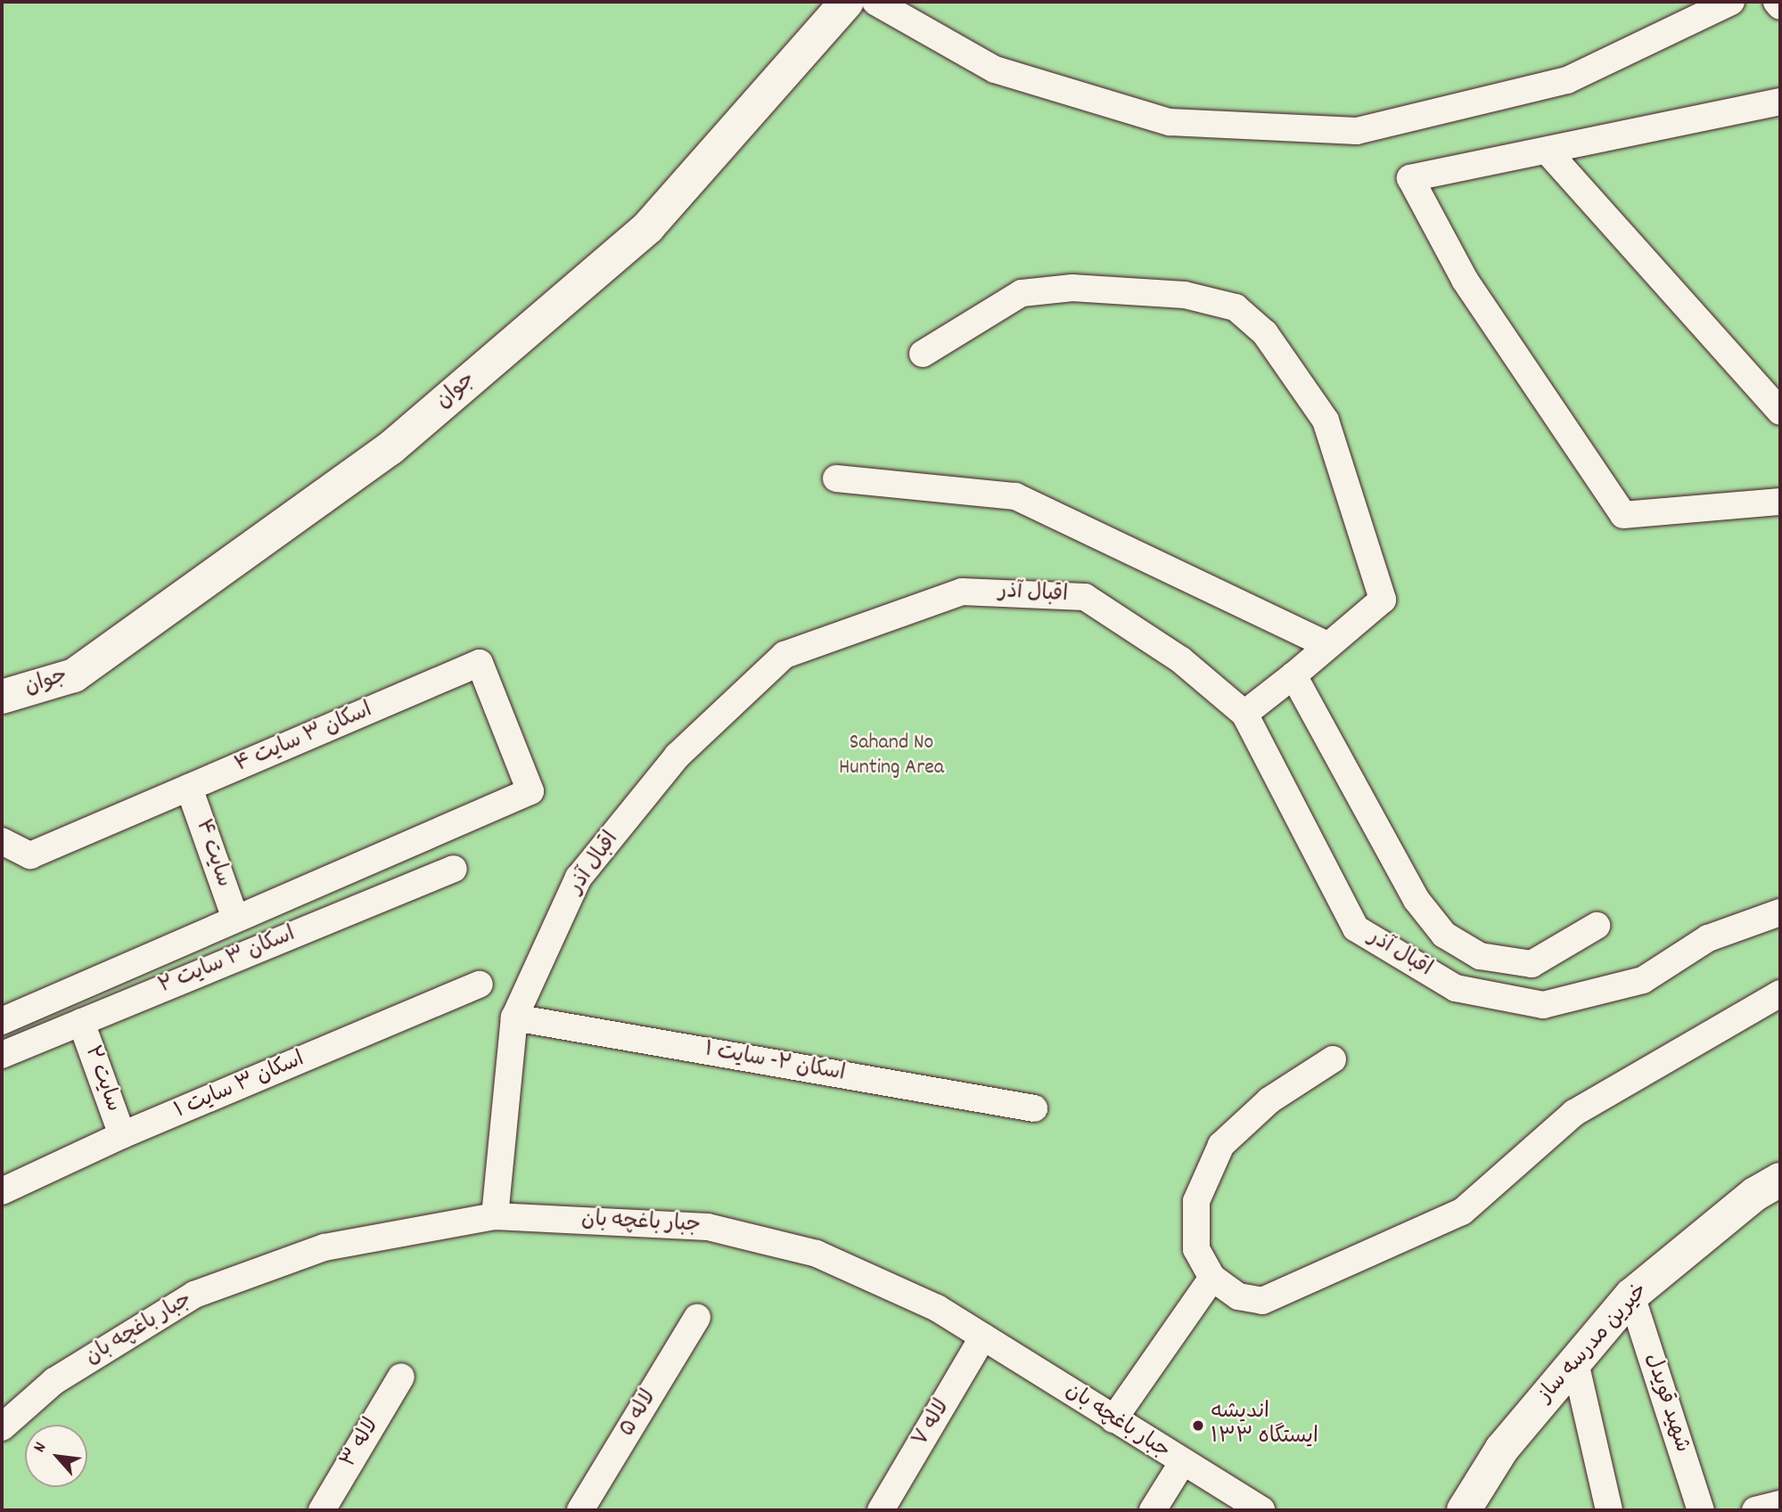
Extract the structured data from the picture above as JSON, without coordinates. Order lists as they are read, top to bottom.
{
  "streets": {
    "street": [
      "جوان",
      "اقبال آذر",
      "اسکان ۳ سایت ۴",
      "سایت ۴",
      "اسکان ۳ سایت ۲",
      "اسکان ۲- سایت ۱",
      "سایت ۲",
      "اسکان ۳ سایت ۱",
      "جبار باغچه بان",
      "خیرین مدرسه ساز",
      "شهید قویدل",
      "لاله ۵",
      "لاله ۷",
      "لاله ۳"
    ]
  },
  "crossings": [
    ["اقبال آذر", "اسکان ۲- سایت ۱"],
    ["اقبال آذر", "جبار باغچه بان"],
    ["اسکان ۳ سایت ۴", "سایت ۴"],
    ["اسکان ۳ سایت ۲", "سایت ۲"],
    ["سایت ۲", "اسکان ۳ سایت ۱"],
    ["جبار باغچه بان", "لاله ۷"],
    ["خیرین مدرسه ساز", "شهید قویدل"]
  ],
  "parks": ["Sahand No Hunting Area"],
  "places": ["اندیشه ایستگاه ۱۳۳"],
  "north": "top left"
}
